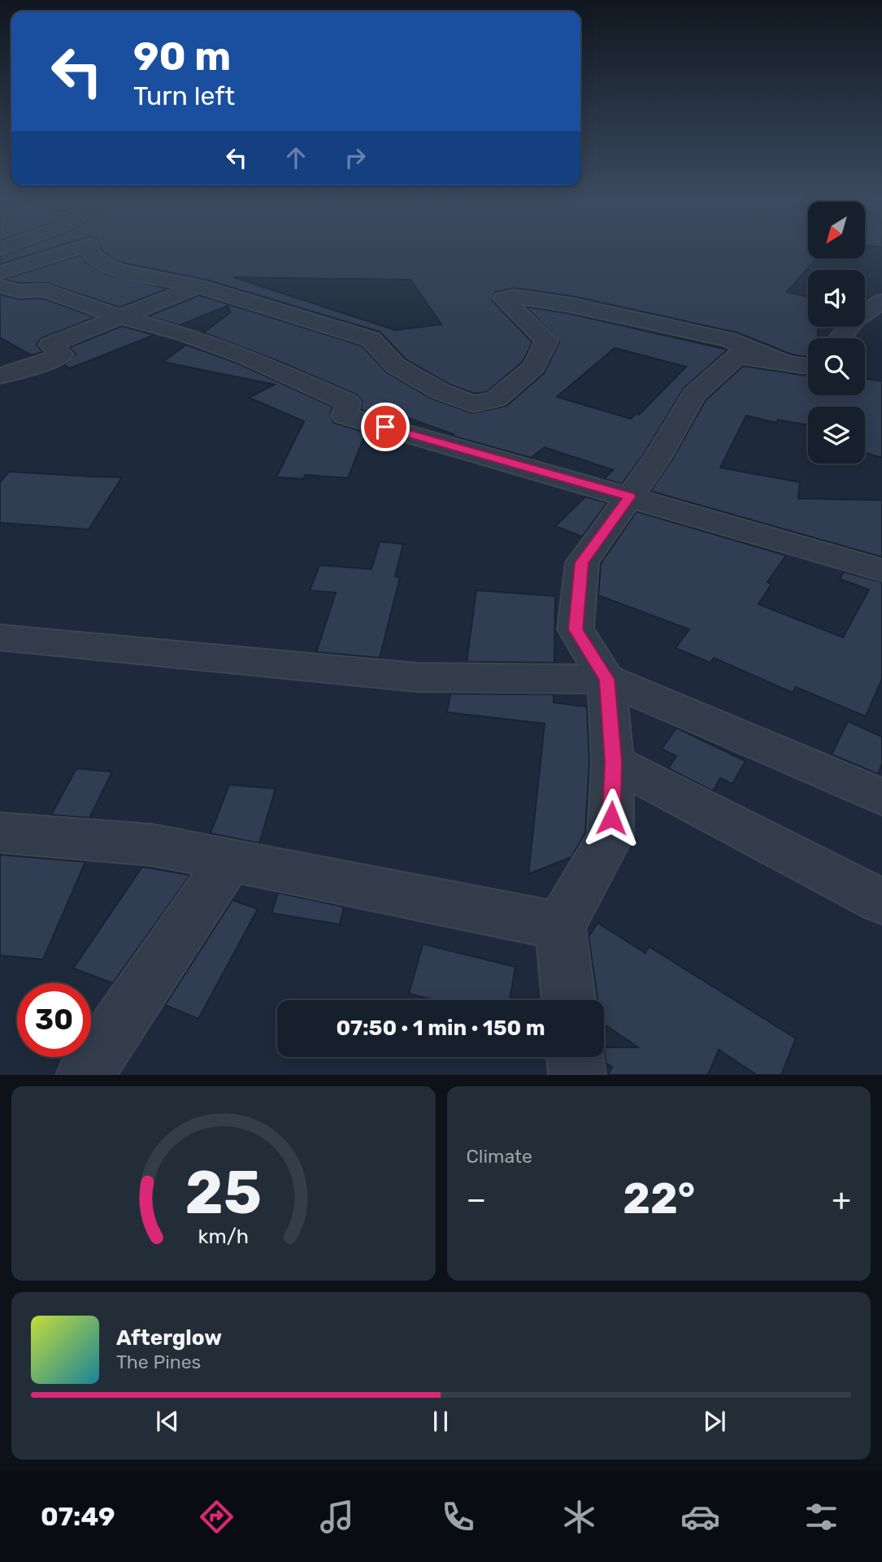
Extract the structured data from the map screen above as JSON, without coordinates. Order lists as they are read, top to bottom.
{
  "north": "bottom left",
  "page": {
    "turn": ["90 m", "Turn left"],
    "limit": "30",
    "trip": "07:50 · 1 min · 150 m",
    "tile": "Climate",
    "heat": ["−", "22°", "+"],
    "song": ["Afterglow", "The Pines"],
    "tabs": "07:49",
    "gauge": ["25", "km/h"]
  }
}
